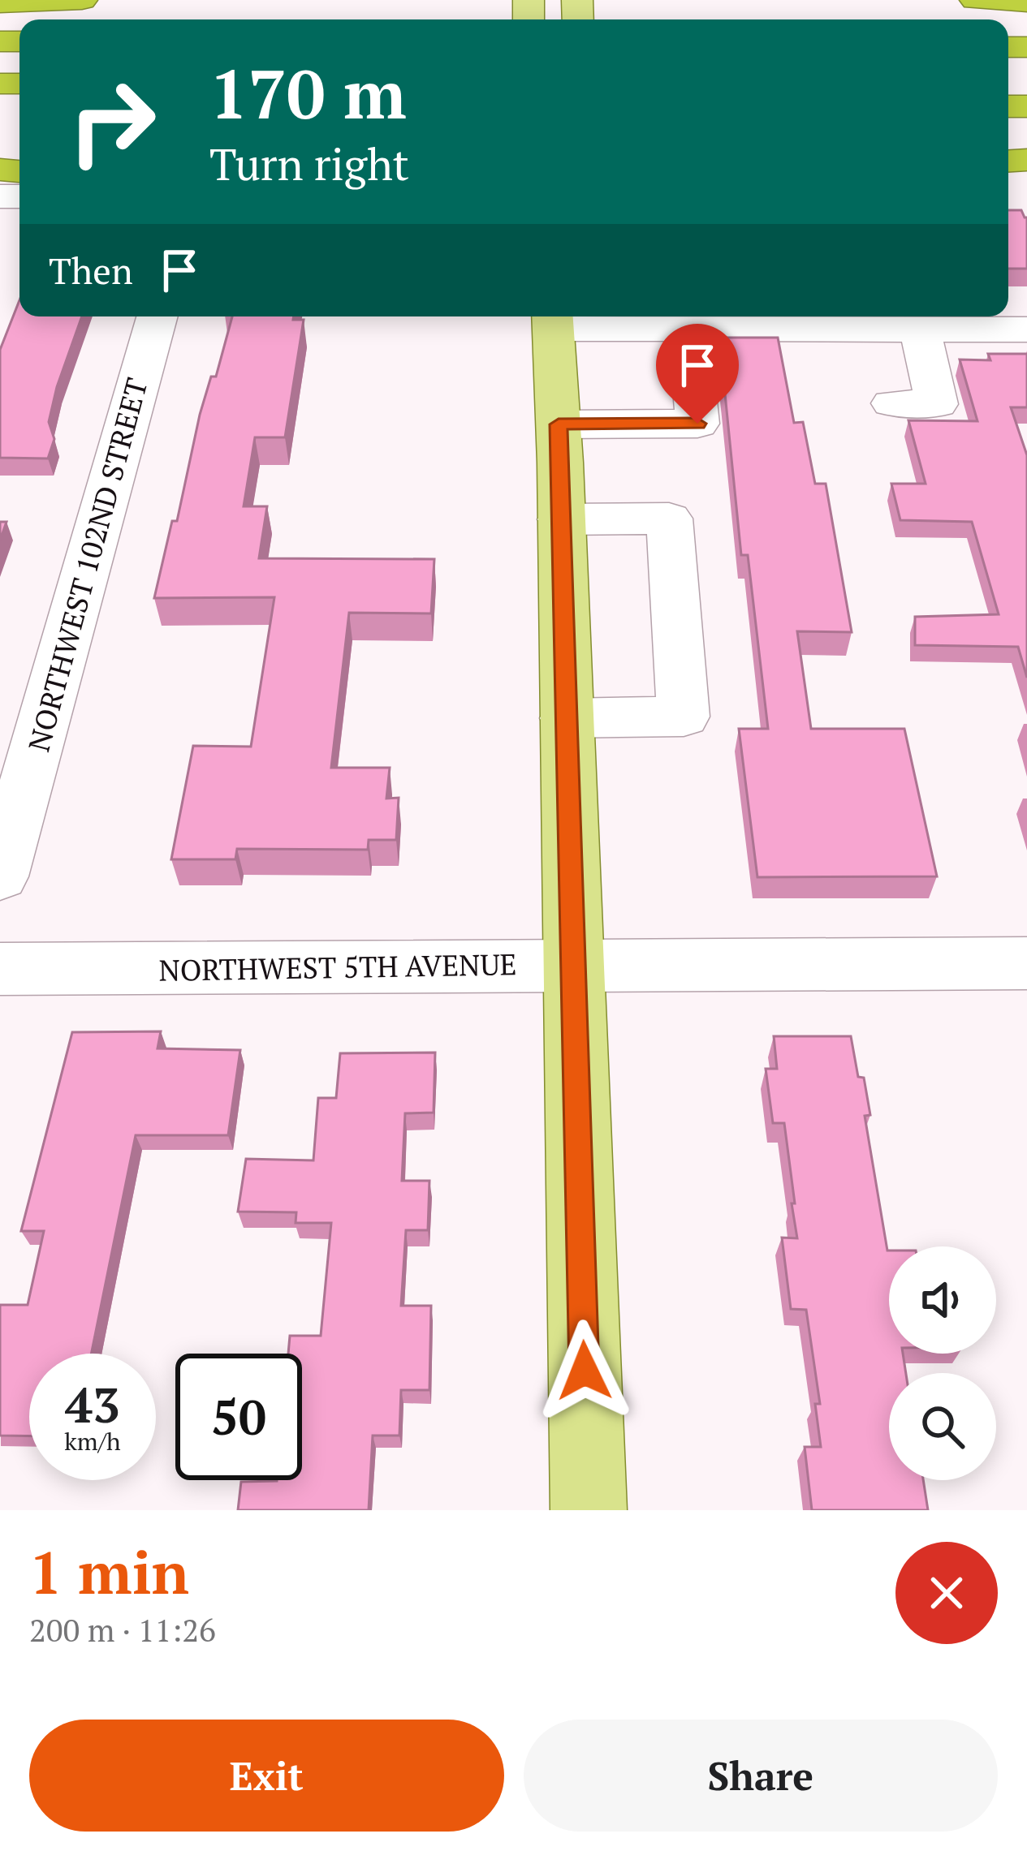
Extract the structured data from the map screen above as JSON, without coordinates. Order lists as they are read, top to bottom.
{
  "streets": {
    "street": ["NORTHWEST 102ND STREET", "NORTHWEST 5TH AVENUE"]
  },
  "page": {
    "turn": ["170 m", "Turn right"],
    "then": "Then",
    "speed": "43 km/h",
    "limit": "50",
    "heading": ["1 min", "200 m · 11:26"],
    "buttons": ["Exit", "Share"]
  }
}
